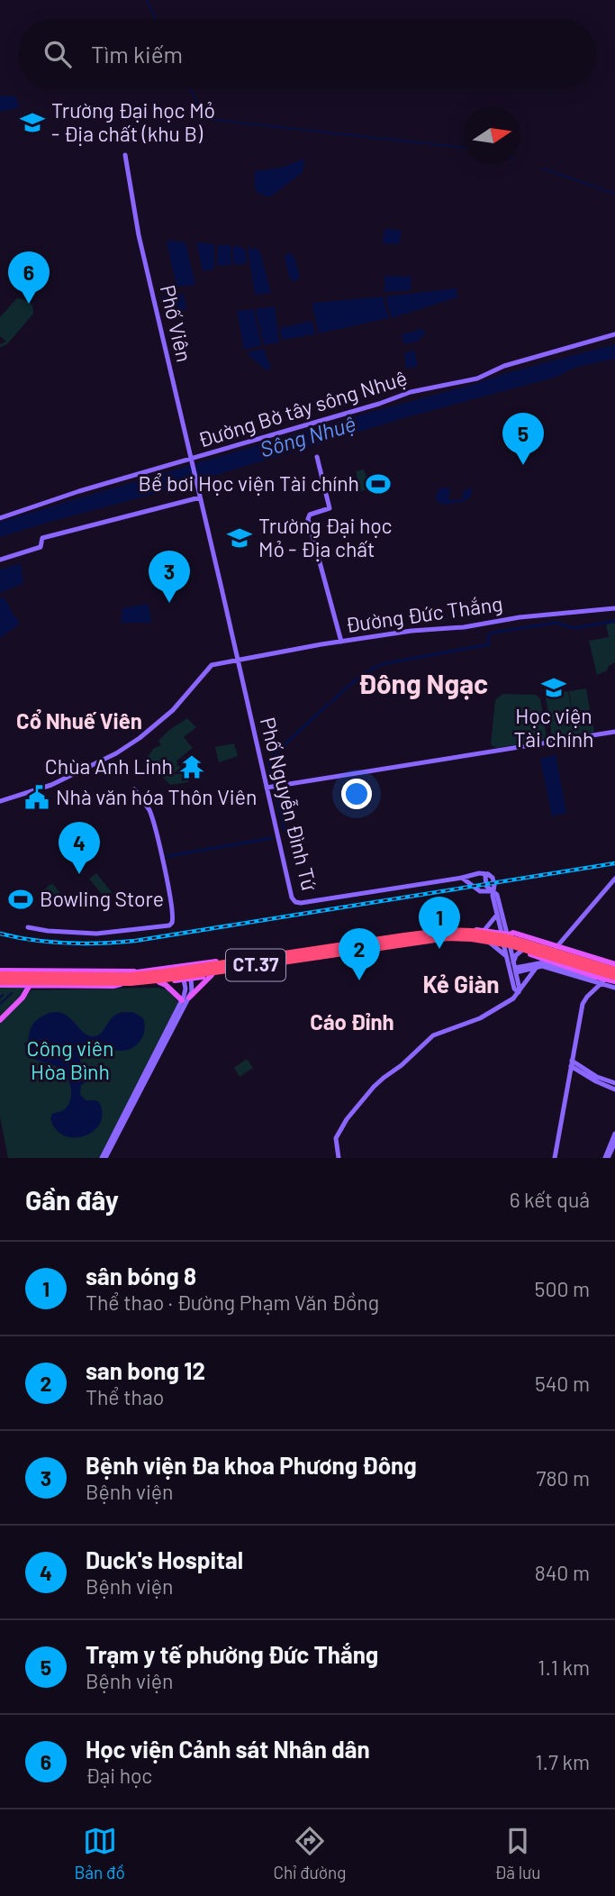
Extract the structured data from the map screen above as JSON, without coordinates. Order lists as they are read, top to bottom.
{
  "streets": {
    "highway": ["CT.37"],
    "street": [
      "Phố Viên",
      "Đường Bờ tây sông Nhuệ",
      "Đường Đức Thắng",
      "Phố Nguyễn Đình Tứ"
    ]
  },
  "crossings": [
    ["Phố Viên", "Đường Bờ tây sông Nhuệ"],
    ["Phố Viên", "Đường Đức Thắng"],
    ["Phố Viên", "Phố Nguyễn Đình Tứ"],
    ["Đường Đức Thắng", "Phố Nguyễn Đình Tứ"]
  ],
  "districts": [
    "Đông Ngạc",
    "Cổ Nhuế Viên",
    "Kẻ Giàn",
    "Cáo Đỉnh"
  ],
  "water": ["Sông Nhuệ"],
  "parks": ["Công viên Hòa Bình"],
  "places": {
    "school or university": ["Trường Đại học Mỏ - Địa chất (khu B)", "Trường Đại học Mỏ - Địa chất", "Học viện Tài chính"],
    "sports": ["Bể bơi Học viện Tài chính", "Bowling Store"],
    "temple": ["Chùa Anh Linh"],
    "public building": ["Nhà văn hóa Thôn Viên"]
  },
  "north": "right",
  "page": {
    "search": "Tìm kiếm",
    "pins": [
      "6",
      "5",
      "3",
      "4",
      "1",
      "2"
    ],
    "heading": ["Gần đây", "6 kết quả"],
    "list": [
      {
        "mark": "1",
        "name": "sân bóng 8",
        "note": "Thể thao · Đường Phạm Văn Đồng",
        "value": "500 m"
      },
      {
        "mark": "2",
        "name": "san bong 12",
        "note": "Thể thao",
        "value": "540 m"
      },
      {
        "mark": "3",
        "name": "Bệnh viện Đa khoa Phương Đông",
        "note": "Bệnh viện",
        "value": "780 m"
      },
      {
        "mark": "4",
        "name": "Duck's Hospital",
        "note": "Bệnh viện",
        "value": "840 m"
      },
      {
        "mark": "5",
        "name": "Trạm y tế phường Đức Thắng",
        "note": "Bệnh viện",
        "value": "1.1 km"
      },
      {
        "mark": "6",
        "name": "Học viện Cảnh sát Nhân dân",
        "note": "Đại học",
        "value": "1.7 km"
      }
    ],
    "nav": ["Bản đồ", "Chỉ đường", "Đã lưu"]
  }
}
